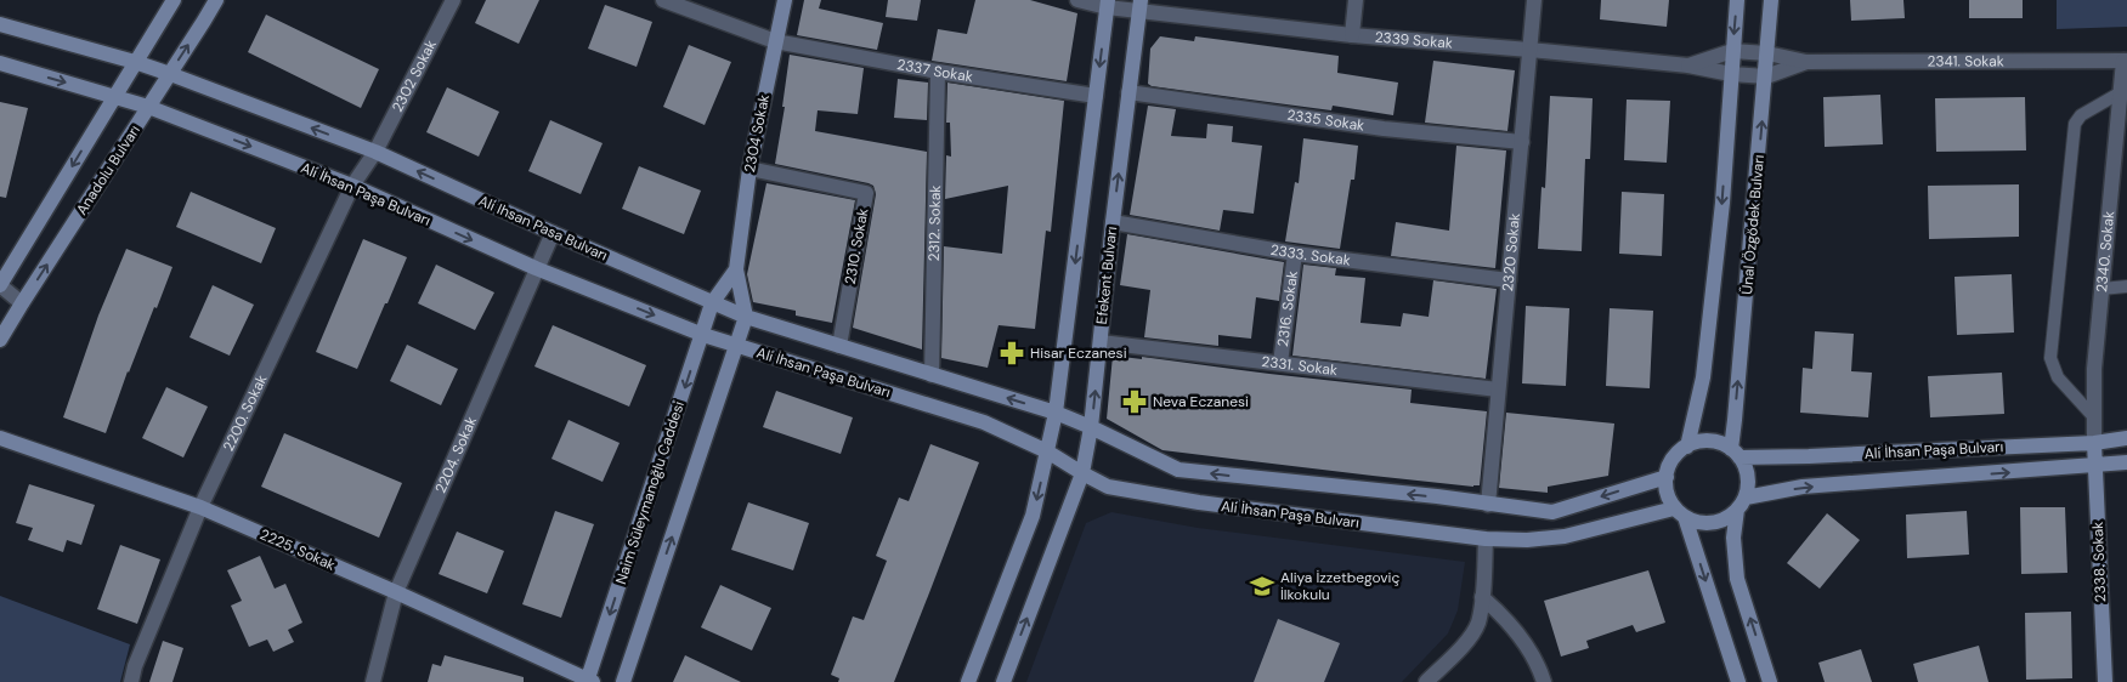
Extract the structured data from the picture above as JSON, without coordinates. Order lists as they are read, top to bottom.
{
  "streets": {
    "main road": [
      "2304 Sokak",
      "Anadolu Bulvarı",
      "Ali İhsan Paşa Bulvarı",
      "Ünal Özgödek Bulvarı",
      "Ali Ihsan Pasa Bulvarı",
      "Efekent Bulvarı",
      "Naim Süleymanoğlu Caddesi",
      "2225. Sokak",
      "2338. Sokak"
    ],
    "street": [
      "2339 Sokak",
      "2341. Sokak",
      "2337 Sokak",
      "2302 Sokak",
      "2335 Sokak",
      "2312. Sokak",
      "2310. Sokak",
      "2340. Sokak",
      "2320 Sokak",
      "2333. Sokak",
      "2316. Sokak",
      "2331. Sokak",
      "2200. Sokak",
      "2204. Sokak"
    ]
  },
  "crossings": [
    ["2339 Sokak", "Ünal Özgödek Bulvarı"],
    ["2339 Sokak", "2320 Sokak"],
    ["2339 Sokak", "Efekent Bulvarı"],
    ["2341. Sokak", "2340. Sokak"],
    ["2337 Sokak", "2304 Sokak"],
    ["2337 Sokak", "2312. Sokak"],
    ["2302 Sokak", "Ali Ihsan Pasa Bulvarı"],
    ["2302 Sokak", "2200. Sokak"],
    ["2335 Sokak", "2320 Sokak"],
    ["2335 Sokak", "Efekent Bulvarı"],
    ["2304 Sokak", "2310. Sokak"],
    ["Anadolu Bulvarı", "Ali İhsan Paşa Bulvarı"],
    ["Ali İhsan Paşa Bulvarı", "2312. Sokak"],
    ["Ali İhsan Paşa Bulvarı", "Ünal Özgödek Bulvarı"],
    ["Ali İhsan Paşa Bulvarı", "Ali Ihsan Pasa Bulvarı"],
    ["Ali İhsan Paşa Bulvarı", "2310. Sokak"],
    ["Ali İhsan Paşa Bulvarı", "2340. Sokak"],
    ["Ali İhsan Paşa Bulvarı", "2320 Sokak"],
    ["Ali İhsan Paşa Bulvarı", "Efekent Bulvarı"],
    ["Ali İhsan Paşa Bulvarı", "2200. Sokak"],
    ["Ali İhsan Paşa Bulvarı", "2204. Sokak"],
    ["Ali İhsan Paşa Bulvarı", "Naim Süleymanoğlu Caddesi"],
    ["Ali İhsan Paşa Bulvarı", "2338. Sokak"],
    ["Ali Ihsan Pasa Bulvarı", "2200. Sokak"],
    ["Ali Ihsan Pasa Bulvarı", "2204. Sokak"],
    ["Ali Ihsan Pasa Bulvarı", "Naim Süleymanoğlu Caddesi"],
    ["2340. Sokak", "2338. Sokak"],
    ["2320 Sokak", "2333. Sokak"],
    ["2320 Sokak", "2331. Sokak"],
    ["2333. Sokak", "Efekent Bulvarı"],
    ["2333. Sokak", "2316. Sokak"],
    ["Efekent Bulvarı", "2331. Sokak"],
    ["2316. Sokak", "2331. Sokak"],
    ["2200. Sokak", "2225. Sokak"],
    ["2204. Sokak", "2225. Sokak"],
    ["Naim Süleymanoğlu Caddesi", "2225. Sokak"]
  ],
  "one_way": ["Ali Ihsan Pasa Bulvarı"],
  "places": {
    "pharmacy": ["Hisar Eczanesi", "Neva Eczanesi"],
    "school or university": ["Aliya İzzetbegoviç İlkokulu"]
  }
}
